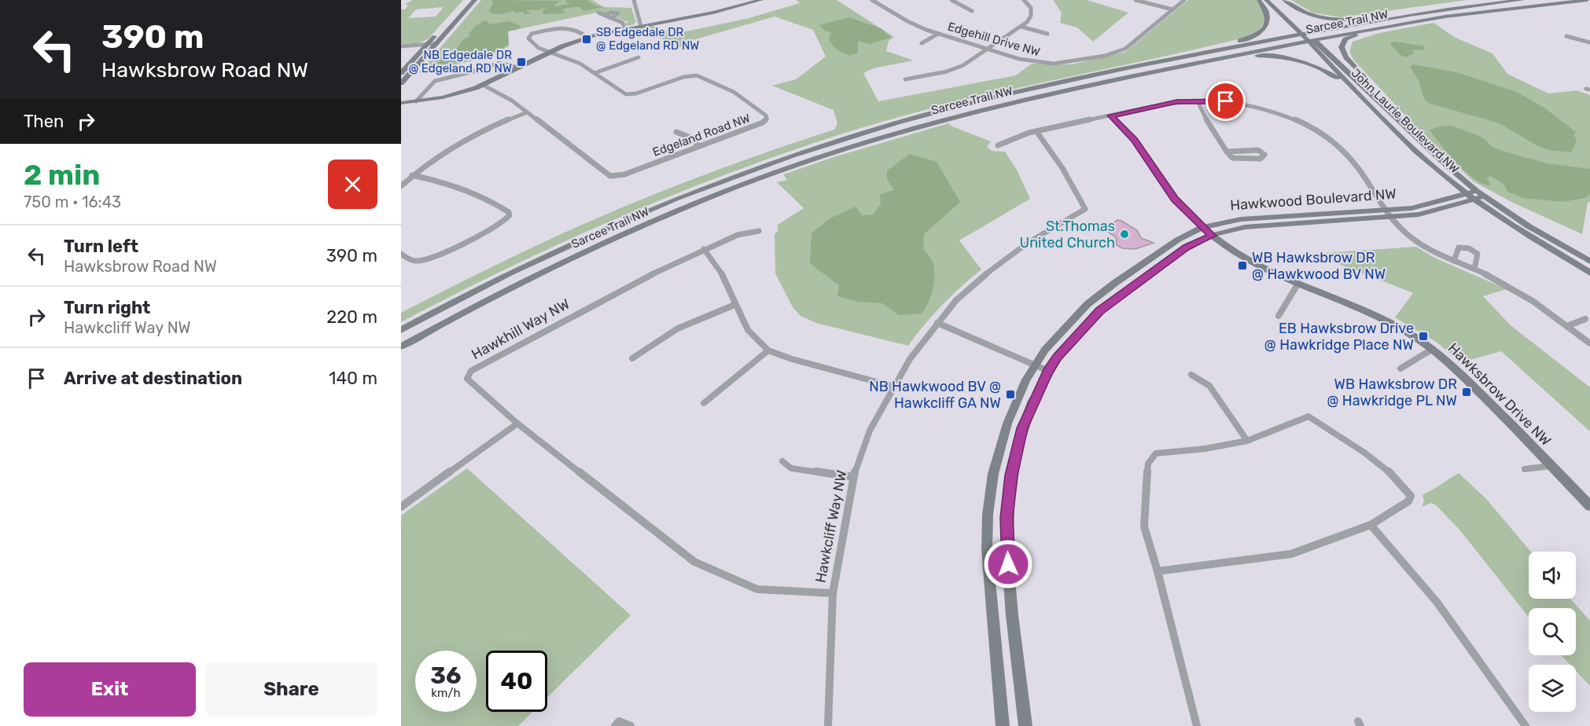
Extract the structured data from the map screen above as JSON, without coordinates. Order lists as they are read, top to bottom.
{
  "streets": {
    "main road": [
      "Sarcee Trail NW",
      "John Laurie Boulevard NW",
      "Hawkwood Boulevard NW",
      "Hawksbrow Drive NW"
    ],
    "street": [
      "Edgehill Drive NW",
      "Edgeland Road NW",
      "Hawkhill Way NW",
      "Hawkcliff Way NW"
    ]
  },
  "crossings": [
    ["Sarcee Trail NW", "John Laurie Boulevard NW"],
    ["John Laurie Boulevard NW", "Hawkwood Boulevard NW"],
    ["Hawkwood Boulevard NW", "Hawksbrow Drive NW"],
    ["Hawkhill Way NW", "Hawkcliff Way NW"]
  ],
  "places": {
    "transit": [
      "SB Edgedale DR @ Edgeland RD NW",
      "NB Edgedale DR @ Edgeland RD NW",
      "WB Hawksbrow DR @ Hawkwood BV NW",
      "EB Hawksbrow Drive @ Hawkridge Place NW",
      "WB Hawksbrow DR @ Hawkridge PL NW",
      "NB Hawkwood BV @ Hawkcliff GA NW"
    ],
    "other": ["St.Thomas United Church"]
  },
  "page": {
    "turn": ["390 m", "Hawksbrow Road NW"],
    "then": "Then",
    "heading": ["2 min", "750 m · 16:43"],
    "list": [
      {
        "name": "Turn left",
        "note": "Hawksbrow Road NW",
        "value": "390 m"
      },
      {
        "name": "Turn right",
        "note": "Hawkcliff Way NW",
        "value": "220 m"
      },
      {
        "name": "Arrive at destination",
        "value": "140 m"
      }
    ],
    "speed": "36 km/h",
    "limit": "40",
    "buttons": ["Exit", "Share"]
  }
}
